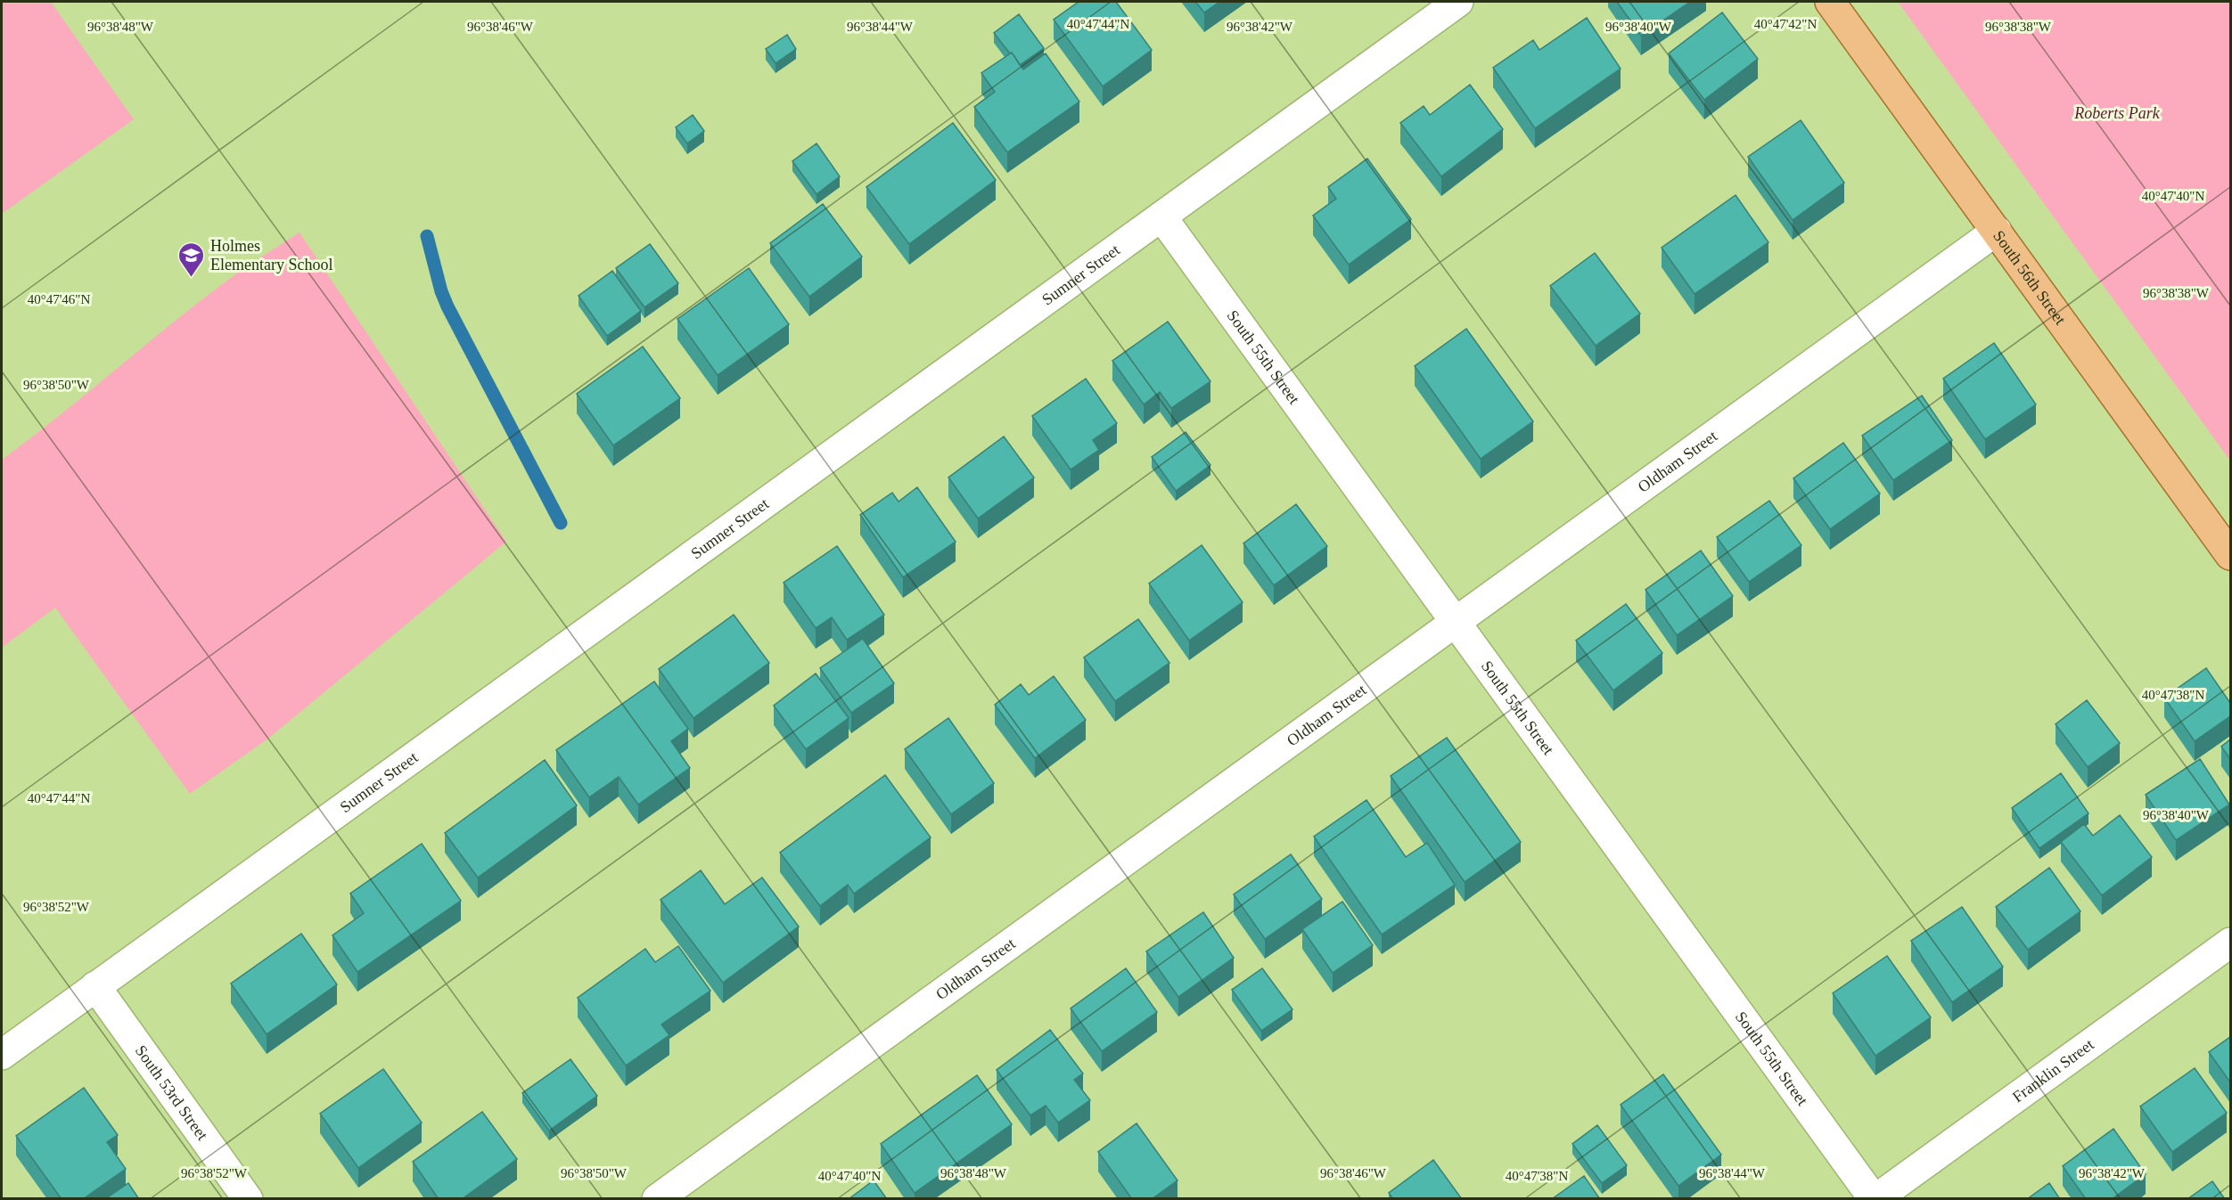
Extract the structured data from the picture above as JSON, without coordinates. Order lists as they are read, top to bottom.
{
  "streets": {
    "main road": ["South 56th Street"],
    "street": [
      "Sumner Street",
      "South 55th Street",
      "Oldham Street",
      "Franklin Street",
      "South 53rd Street"
    ]
  },
  "crossings": [
    ["Sumner Street", "South 55th Street"],
    ["Sumner Street", "South 53rd Street"],
    ["South 56th Street", "Oldham Street"],
    ["South 55th Street", "Oldham Street"],
    ["South 55th Street", "Franklin Street"]
  ],
  "parks": ["Roberts Park"],
  "places": {
    "school or university": ["Holmes Elementary School"]
  },
  "coordinates": [
    "40°47'44\"N",
    "40°47'42\"N",
    "96°38'48\"W",
    "96°38'46\"W",
    "96°38'44\"W",
    "96°38'42\"W",
    "96°38'40\"W",
    "96°38'38\"W",
    "40°47'40\"N",
    "40°47'46\"N",
    "96°38'50\"W",
    "40°47'38\"N",
    "96°38'52\"W"
  ]
}
